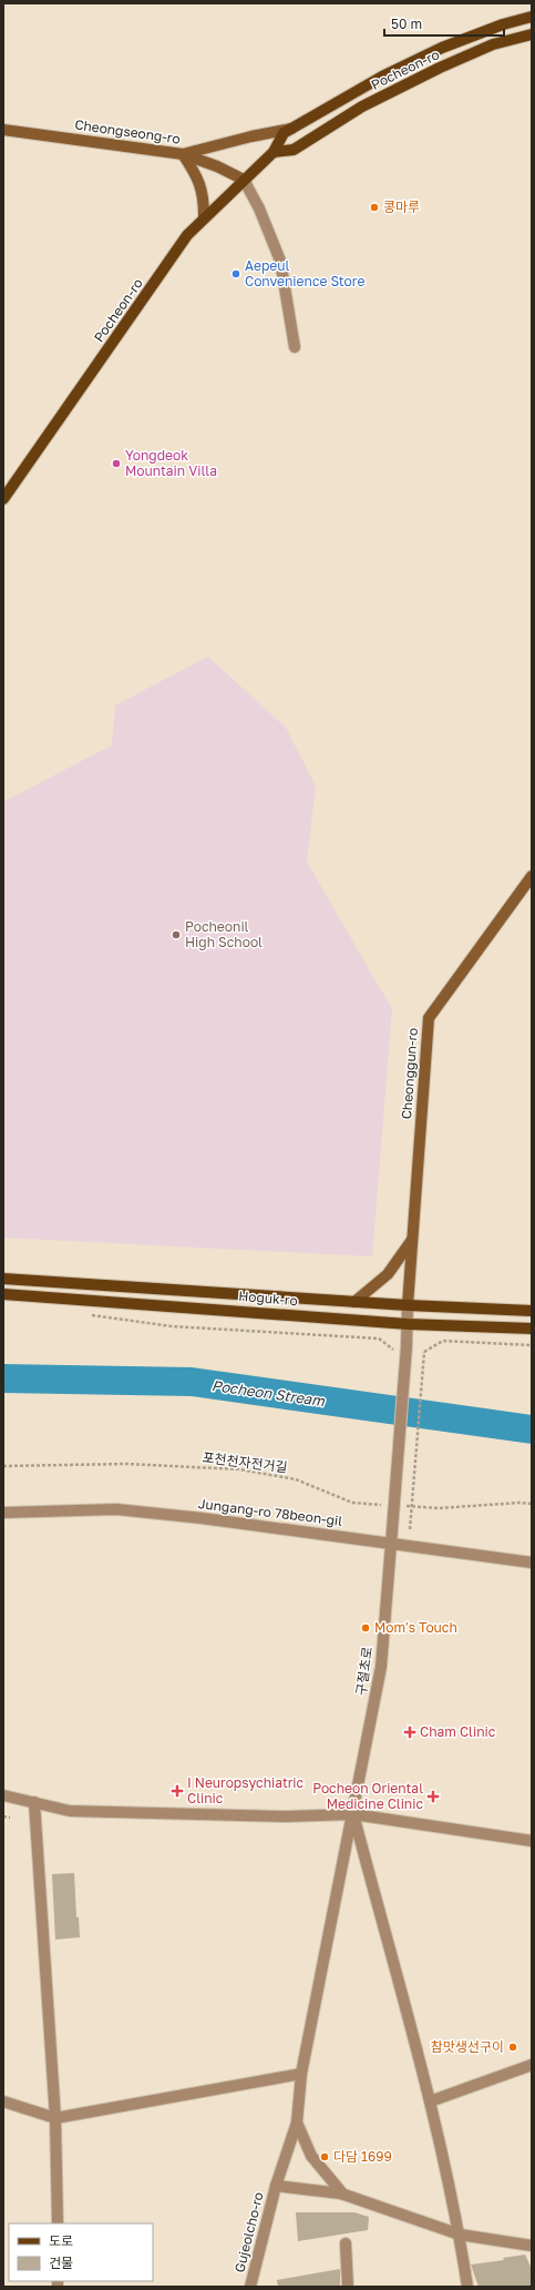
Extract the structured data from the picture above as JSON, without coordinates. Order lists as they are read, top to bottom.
{
  "streets": {
    "main road": [
      "Pocheon-ro",
      "Cheongseong-ro",
      "Cheonggun-ro",
      "Hoguk-ro"
    ],
    "street": ["Jungang-ro 78beon-gil", "구절초로", "Gujeolcho-ro"],
    "path": ["포천천자전거길"]
  },
  "crossings": [
    ["Pocheon-ro", "Cheongseong-ro"],
    ["Cheonggun-ro", "Hoguk-ro"],
    ["Hoguk-ro", "구절초로"],
    ["Jungang-ro 78beon-gil", "구절초로"],
    ["구절초로", "Gujeolcho-ro"]
  ],
  "water": ["Pocheon Stream"],
  "places": {
    "other": [
      "콩마루",
      "Aepeul Convenience Store",
      "Yongdeok Mountain Villa",
      "Pocheonil High School",
      "Mom's Touch",
      "참맛생선구이",
      "다담 1699"
    ],
    "health": ["Cham Clinic", "I Neuropsychiatric Clinic", "Pocheon Oriental Medicine Clinic"]
  },
  "legend": ["도로", "건물"],
  "scale_bar": "50 m"
}
